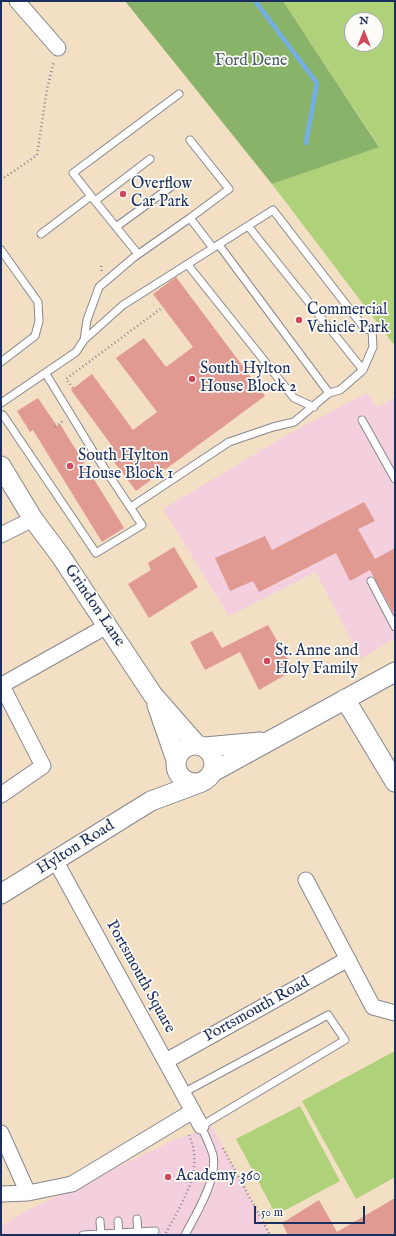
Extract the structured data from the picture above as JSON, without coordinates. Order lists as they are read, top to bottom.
{
  "streets": {
    "street": [
      "Grindon Lane",
      "Hylton Road",
      "Portsmouth Square",
      "Portsmouth Road"
    ]
  },
  "crossings": [
    ["Grindon Lane", "Hylton Road"],
    ["Hylton Road", "Portsmouth Square"],
    ["Portsmouth Square", "Portsmouth Road"]
  ],
  "parks": ["Ford Dene"],
  "places": [
    "Overflow Car Park",
    "Commercial Vehicle Park",
    "South Hylton House Block 2",
    "South Hylton House Block 1",
    "St. Anne and Holy Family",
    "Academy 360"
  ],
  "scale_bar": "50 m",
  "north": "top"
}
